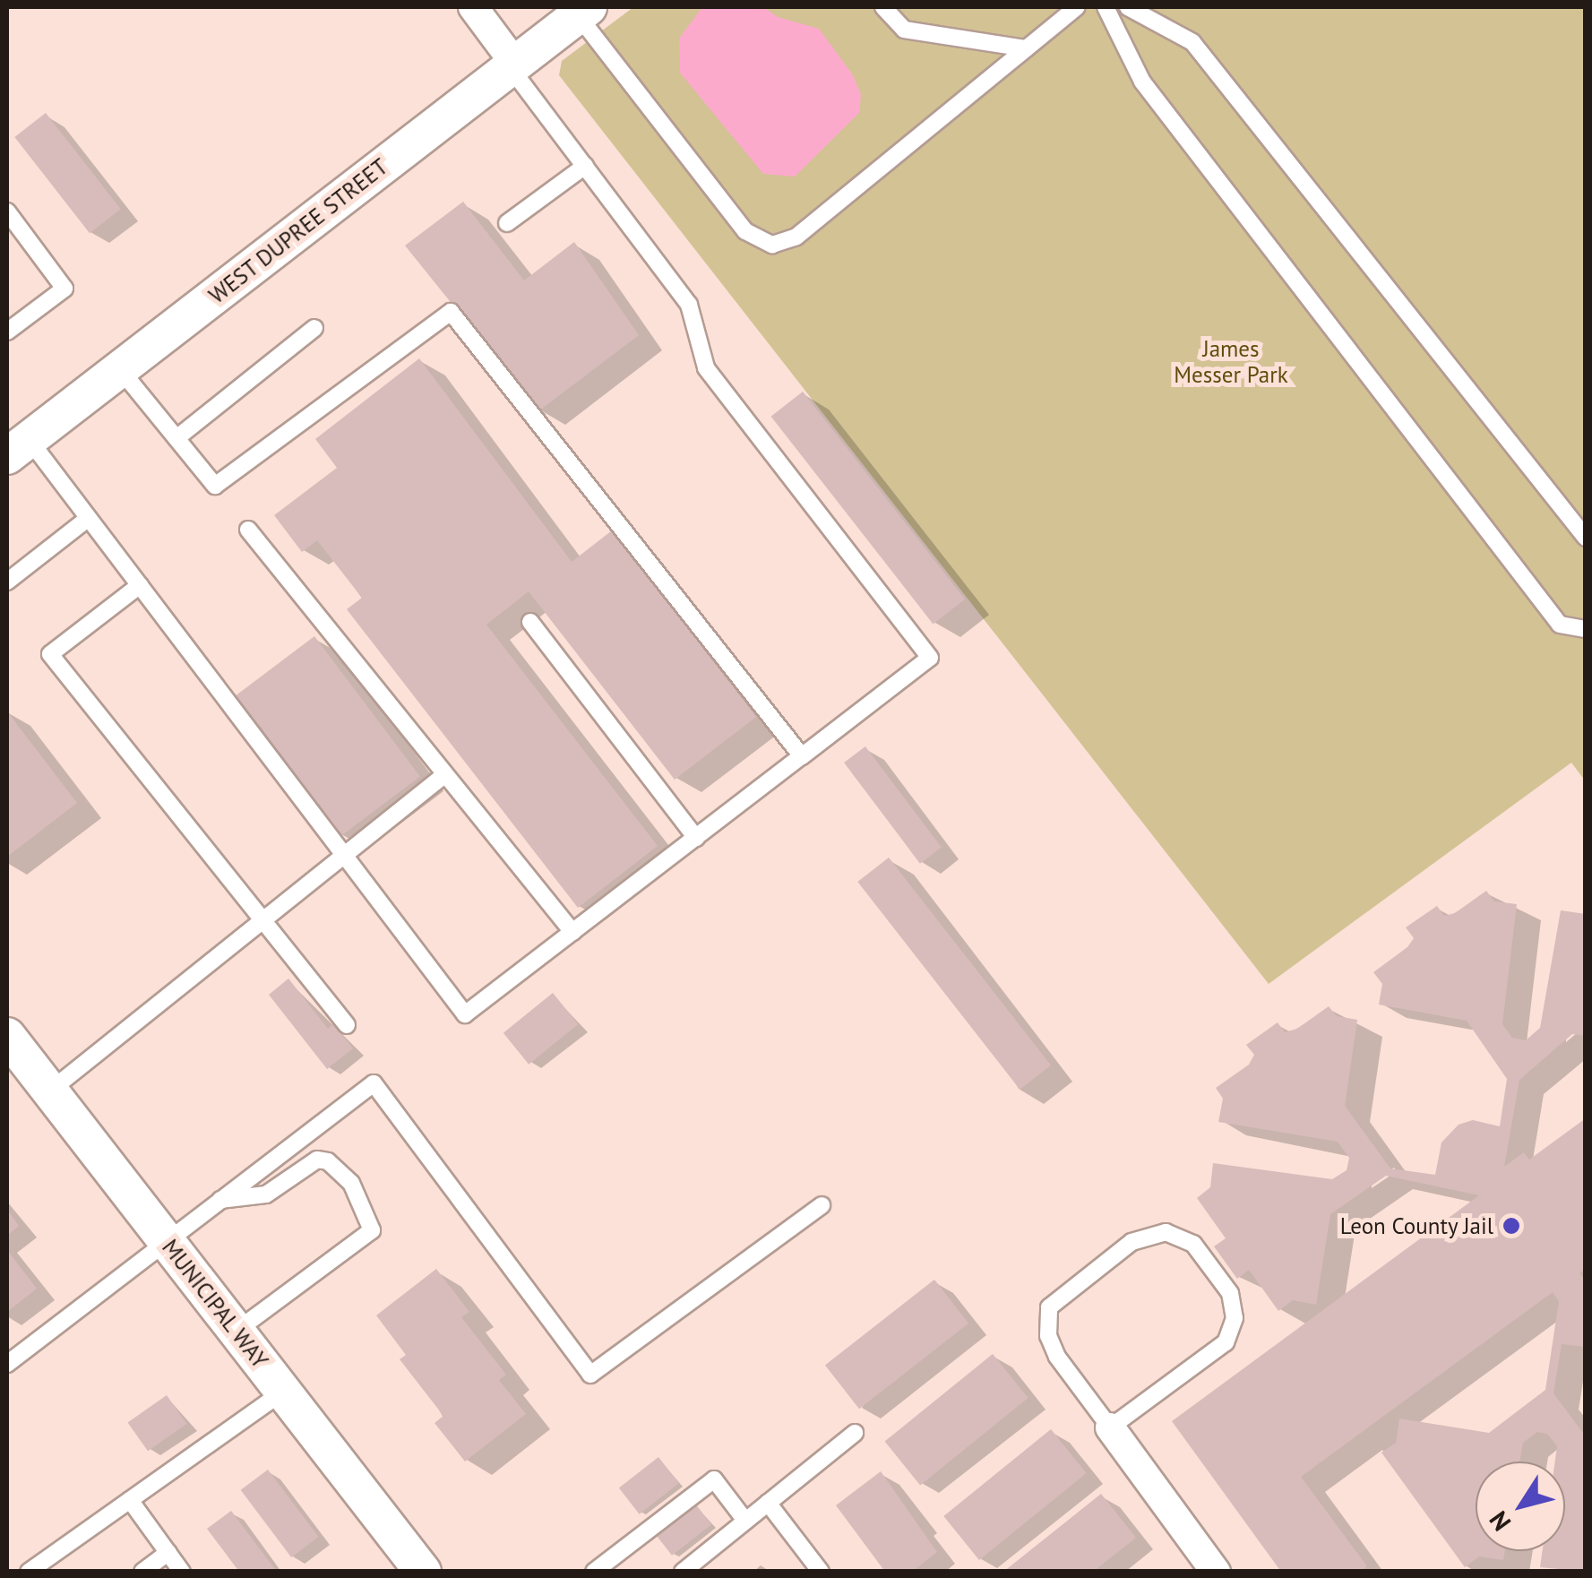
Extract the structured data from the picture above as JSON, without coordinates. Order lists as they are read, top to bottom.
{
  "streets": {
    "street": ["WEST DUPREE STREET", "MUNICIPAL WAY"]
  },
  "parks": ["James Messer Park"],
  "places": ["Leon County Jail"],
  "north": "bottom left"
}
